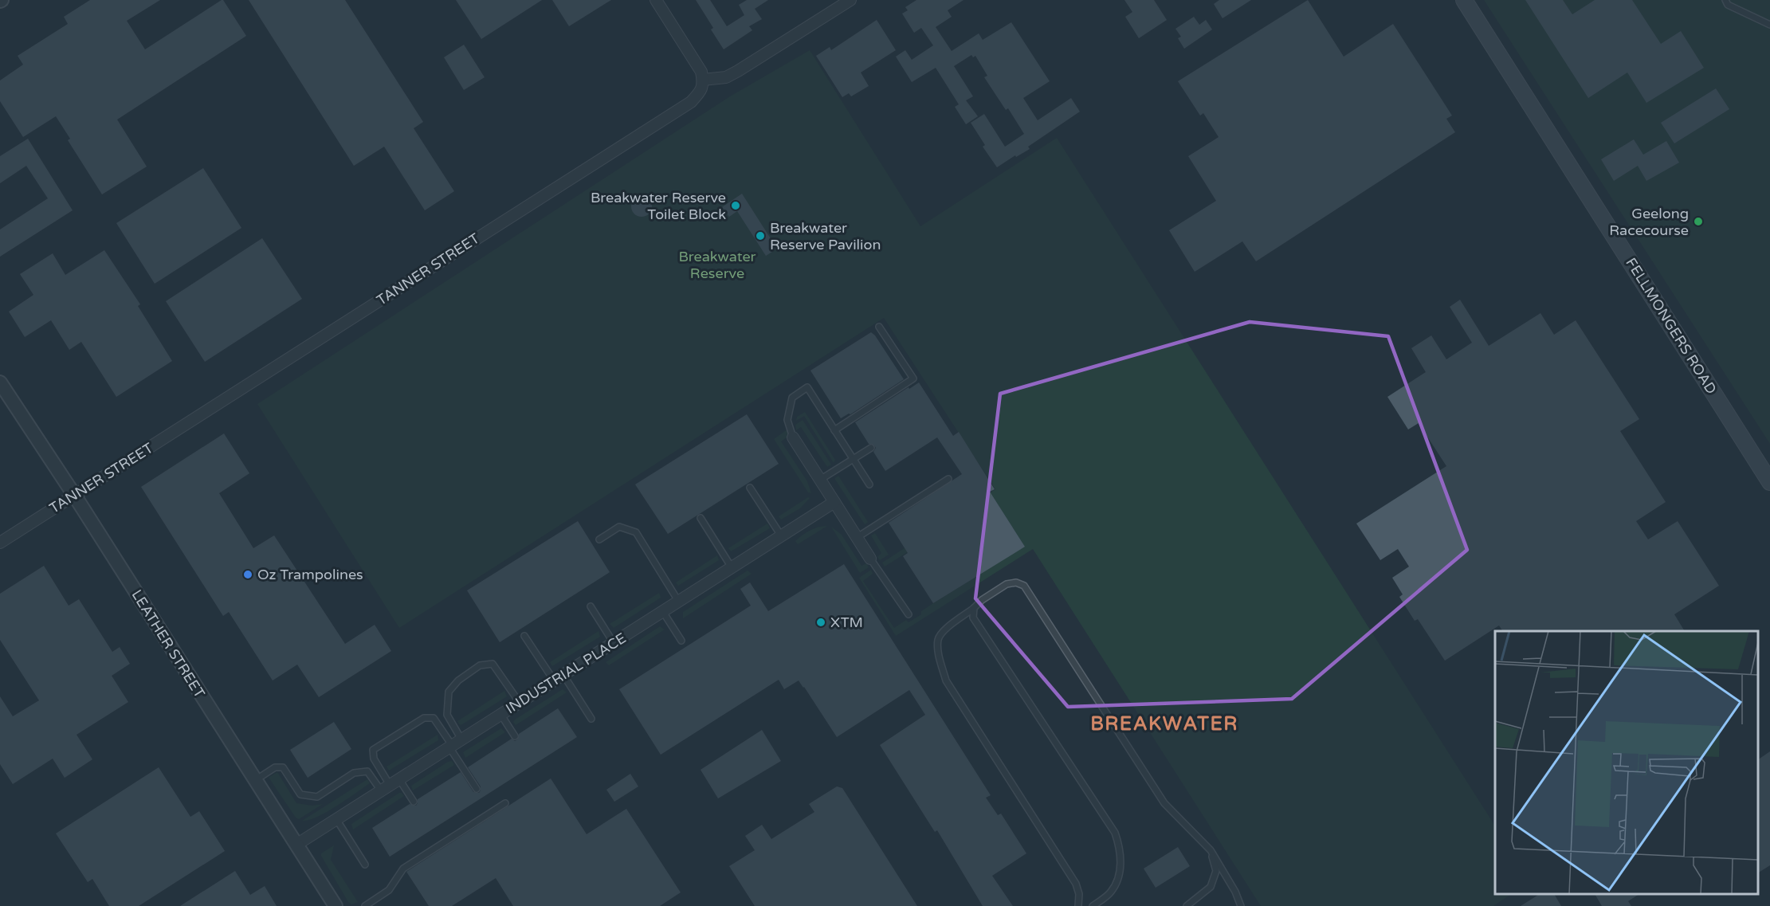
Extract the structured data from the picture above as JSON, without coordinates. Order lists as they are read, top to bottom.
{
  "streets": {
    "main road": ["FELLMONGERS ROAD"],
    "street": ["TANNER STREET", "LEATHER STREET", "INDUSTRIAL PLACE"]
  },
  "crossings": [
    ["TANNER STREET", "LEATHER STREET"],
    ["LEATHER STREET", "INDUSTRIAL PLACE"]
  ],
  "districts": ["BREAKWATER"],
  "parks": ["Breakwater Reserve"],
  "places": [
    "Breakwater Reserve Toilet Block",
    "Geelong Racecourse",
    "Breakwater Reserve Pavilion",
    "Oz Trampolines",
    "XTM"
  ]
}
